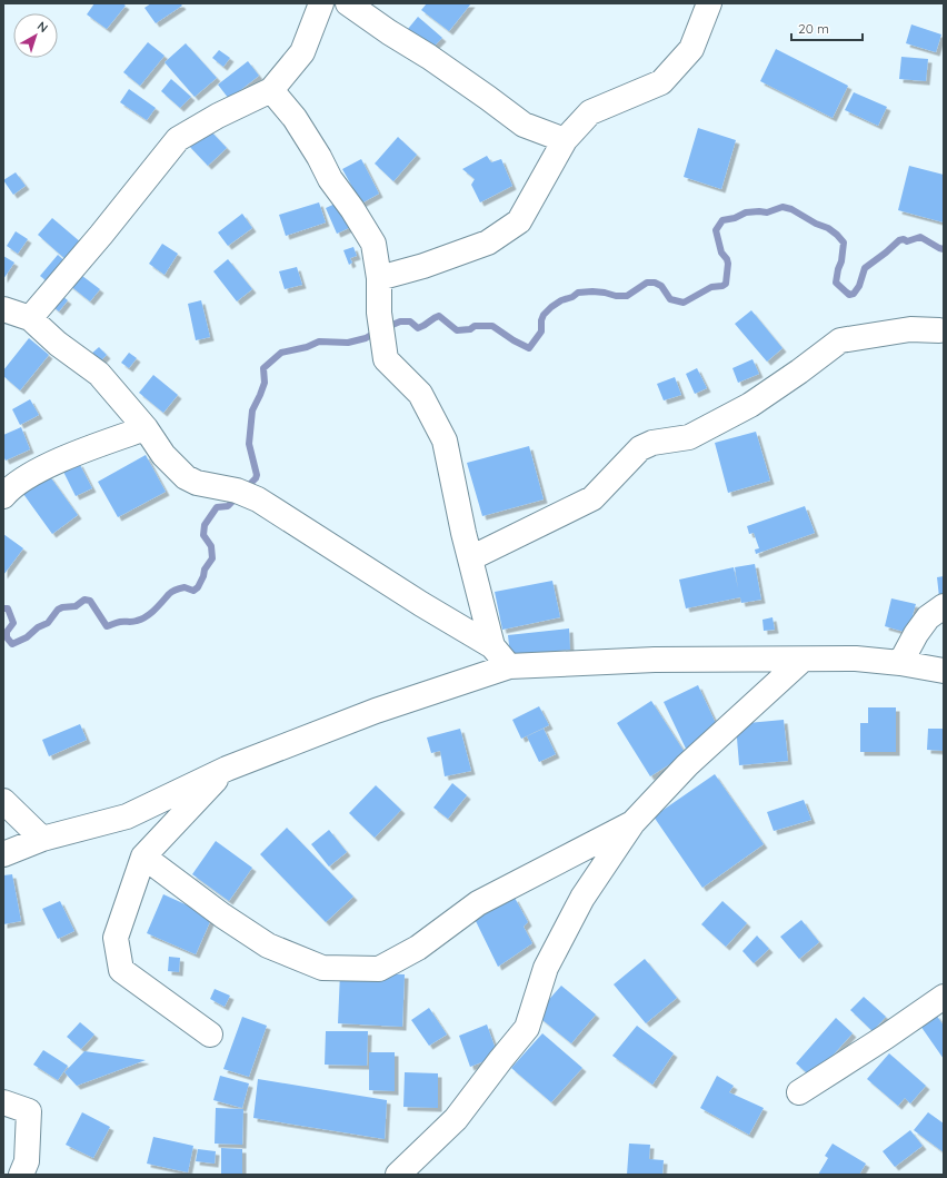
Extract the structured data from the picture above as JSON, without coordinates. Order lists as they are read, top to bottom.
{
  "scale_bar": "20 m",
  "north": "top right"
}
